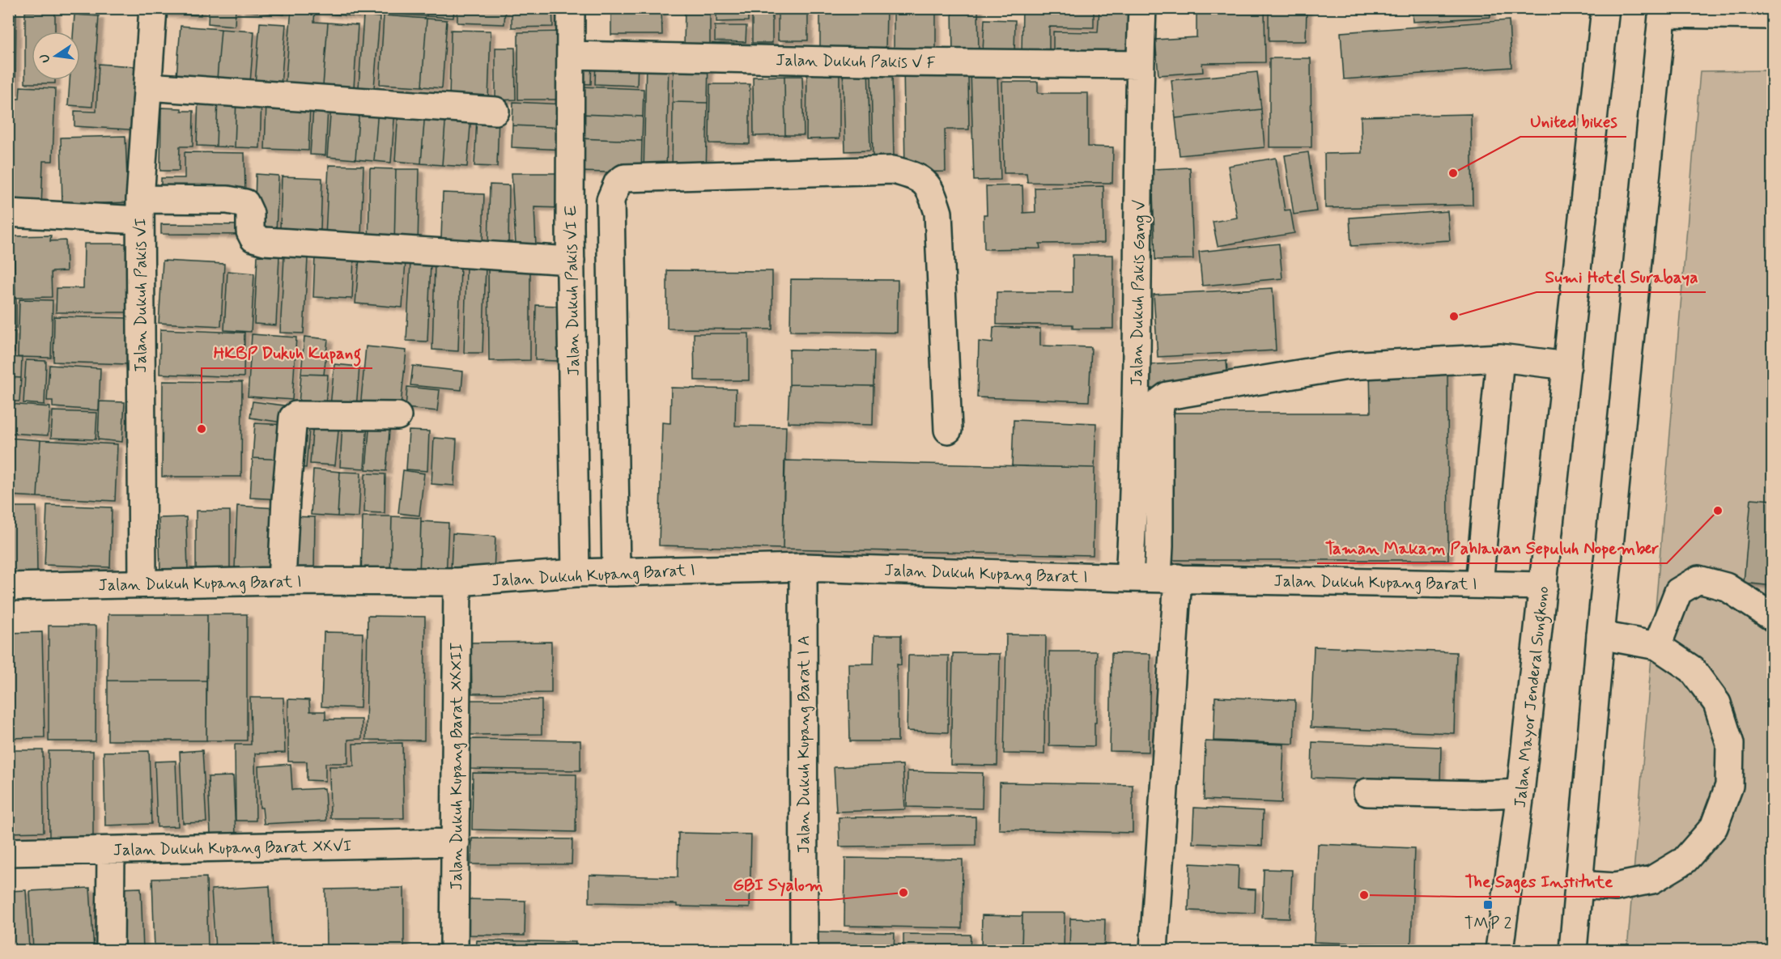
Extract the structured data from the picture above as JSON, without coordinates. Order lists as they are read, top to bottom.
{
  "streets": {
    "street": [
      "Jalan Dukuh Pakis V F",
      "Jalan Dukuh Pakis VI E",
      "Jalan Dukuh Pakis Gang V",
      "Jalan Dukuh Pakis VI",
      "Jalan Dukuh Kupang Barat I",
      "Jalan Mayor Jenderal Sungkono",
      "Jalan Dukuh Kupang Barat I A",
      "Jalan Dukuh Kupang Barat XXXII",
      "Jalan Dukuh Kupang Barat XXVI"
    ]
  },
  "crossings": [
    ["Jalan Dukuh Pakis V F", "Jalan Dukuh Pakis VI E"],
    ["Jalan Dukuh Pakis V F", "Jalan Dukuh Pakis Gang V"],
    ["Jalan Dukuh Pakis VI E", "Jalan Dukuh Kupang Barat I"],
    ["Jalan Dukuh Pakis Gang V", "Jalan Dukuh Kupang Barat I"],
    ["Jalan Dukuh Pakis VI", "Jalan Dukuh Kupang Barat I"],
    ["Jalan Dukuh Kupang Barat I", "Jalan Mayor Jenderal Sungkono"],
    ["Jalan Dukuh Kupang Barat I", "Jalan Dukuh Kupang Barat I A"],
    ["Jalan Dukuh Kupang Barat I", "Jalan Dukuh Kupang Barat XXXII"],
    ["Jalan Dukuh Kupang Barat XXXII", "Jalan Dukuh Kupang Barat XXVI"]
  ],
  "places": {
    "other": [
      "United bikes",
      "Sumi Hotel Surabaya",
      "HKBP Dukuh Kupang",
      "Taman Makam Pahlawan Sepuluh Nopember",
      "GBI Syalom",
      "The Sages Institute"
    ],
    "transit": ["TMP 2"]
  },
  "north": "left"
}
